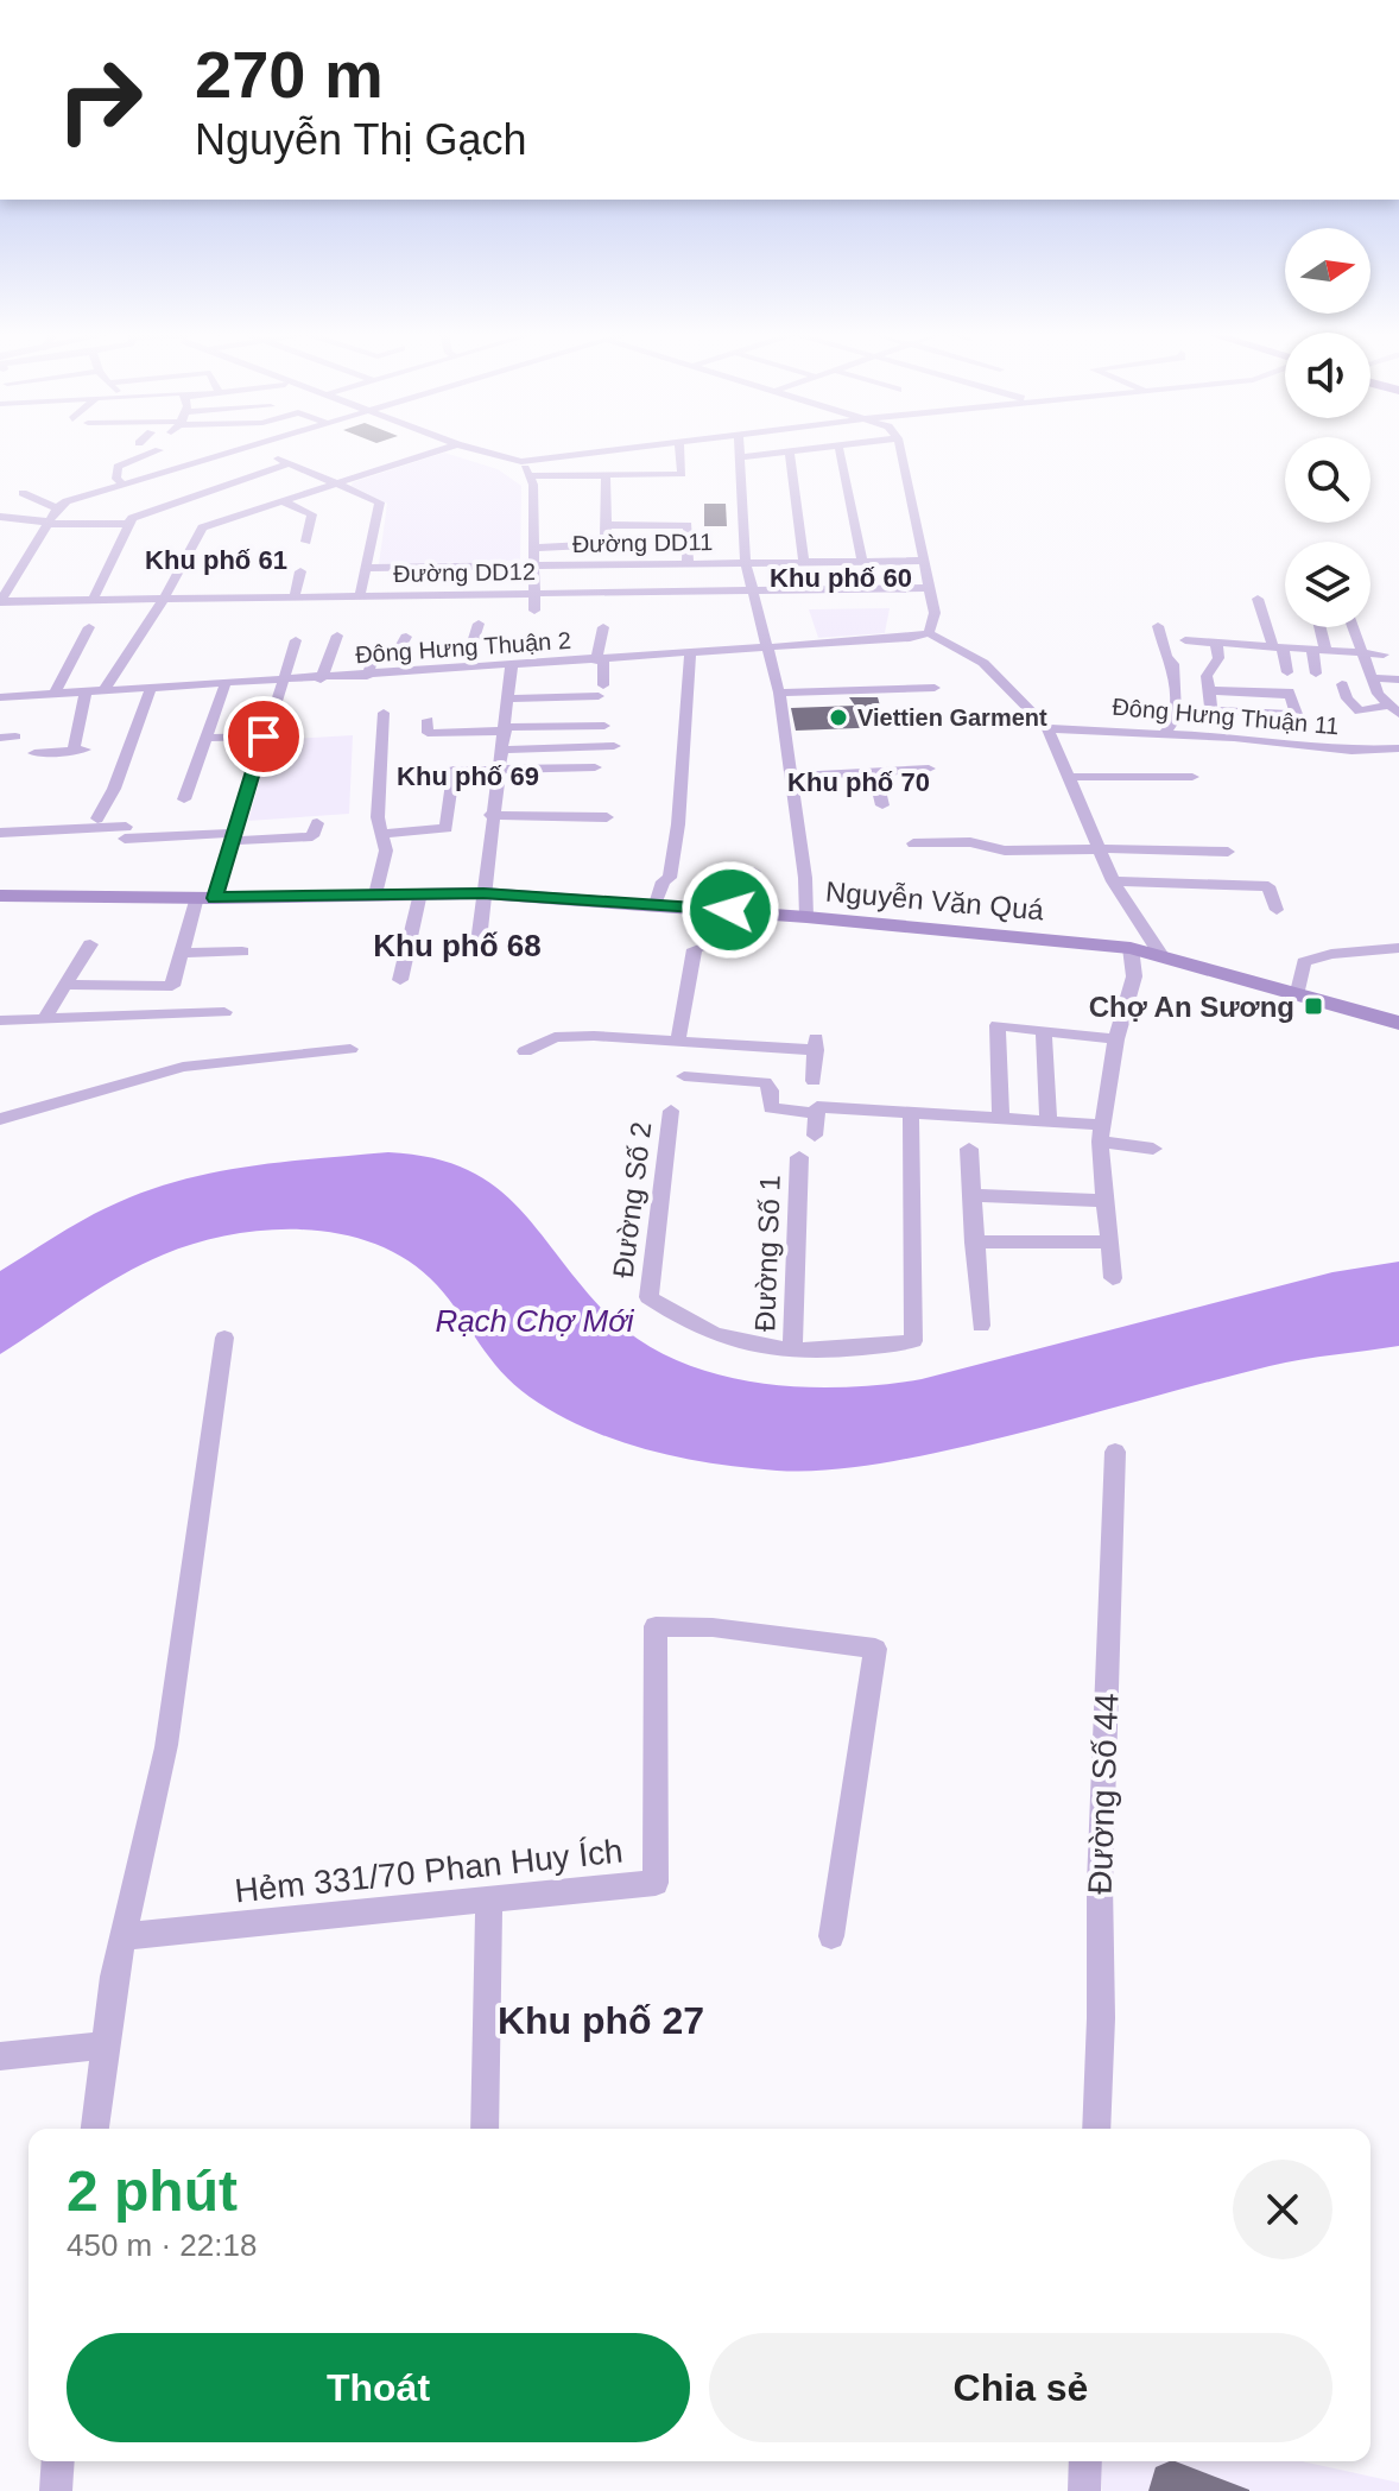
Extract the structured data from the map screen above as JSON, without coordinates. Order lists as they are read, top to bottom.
{
  "streets": {
    "main road": ["Nguyễn Văn Quá"],
    "street": [
      "Đường DD11",
      "Đường DD12",
      "Đông Hưng Thuận 2",
      "Đông Hưng Thuận 11",
      "Đường Số 2",
      "Đường Số 1",
      "Đường Số 44",
      "Hẻm 331/70 Phan Huy Ích"
    ]
  },
  "crossings": [
    ["Đường Số 2", "Đường Số 1"]
  ],
  "districts": [
    "Khu phố 61",
    "Khu phố 60",
    "Khu phố 69",
    "Khu phố 70",
    "Khu phố 68",
    "Khu phố 27"
  ],
  "water": ["Rạch Chợ Mới"],
  "places": {
    "other": ["Viettien Garment"],
    "transit": ["Chợ An Sương"]
  },
  "north": "right",
  "page": {
    "turn": ["270 m", "Nguyễn Thị Gạch"],
    "heading": ["2 phút", "450 m · 22:18"],
    "buttons": ["Thoát", "Chia sẻ"]
  }
}
